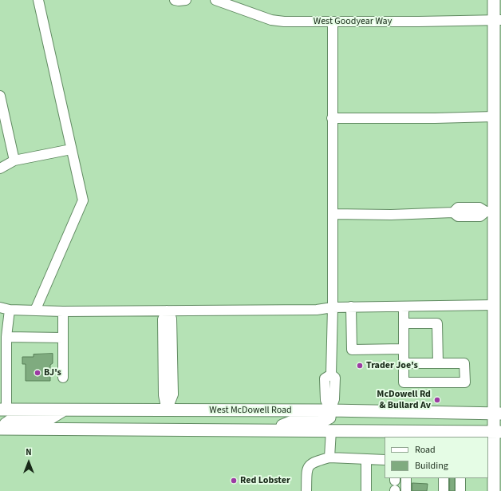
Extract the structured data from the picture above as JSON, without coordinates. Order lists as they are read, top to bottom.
{
  "streets": {
    "main road": ["West McDowell Road"],
    "street": ["West Goodyear Way"]
  },
  "places": [
    "Trader Joe's",
    "BJ's",
    "McDowell Rd & Bullard Av",
    "Red Lobster"
  ],
  "legend": ["Road", "Building"],
  "north": "top"
}
